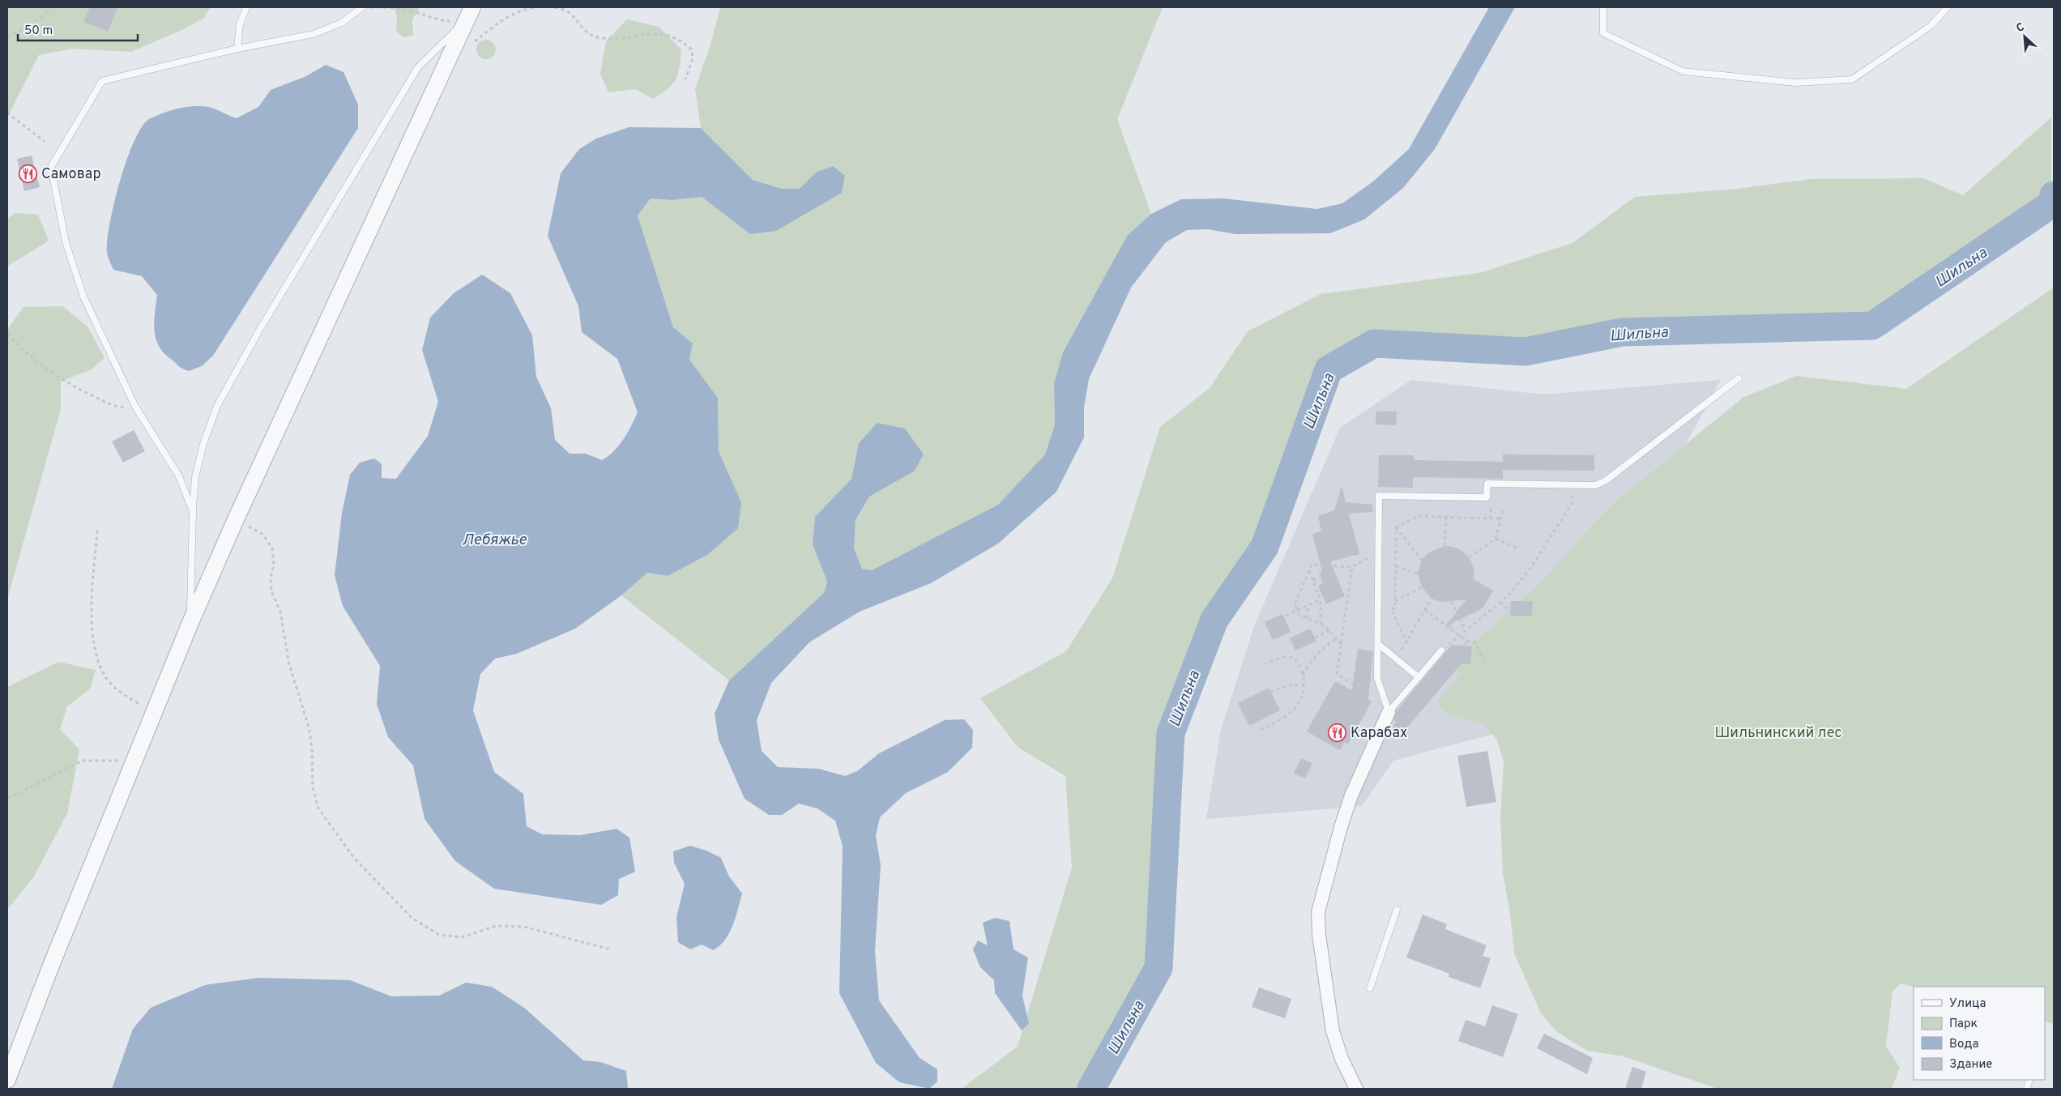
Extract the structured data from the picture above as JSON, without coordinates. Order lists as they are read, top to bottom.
{
  "water": ["Шильна", "Лебяжье"],
  "parks": ["Шильнинский лес"],
  "places": {
    "restaurant": ["Самовар", "Карабах"]
  },
  "legend": [
    "Улица",
    "Парк",
    "Вода",
    "Здание"
  ],
  "scale_bar": "50 m",
  "north": "top left"
}
